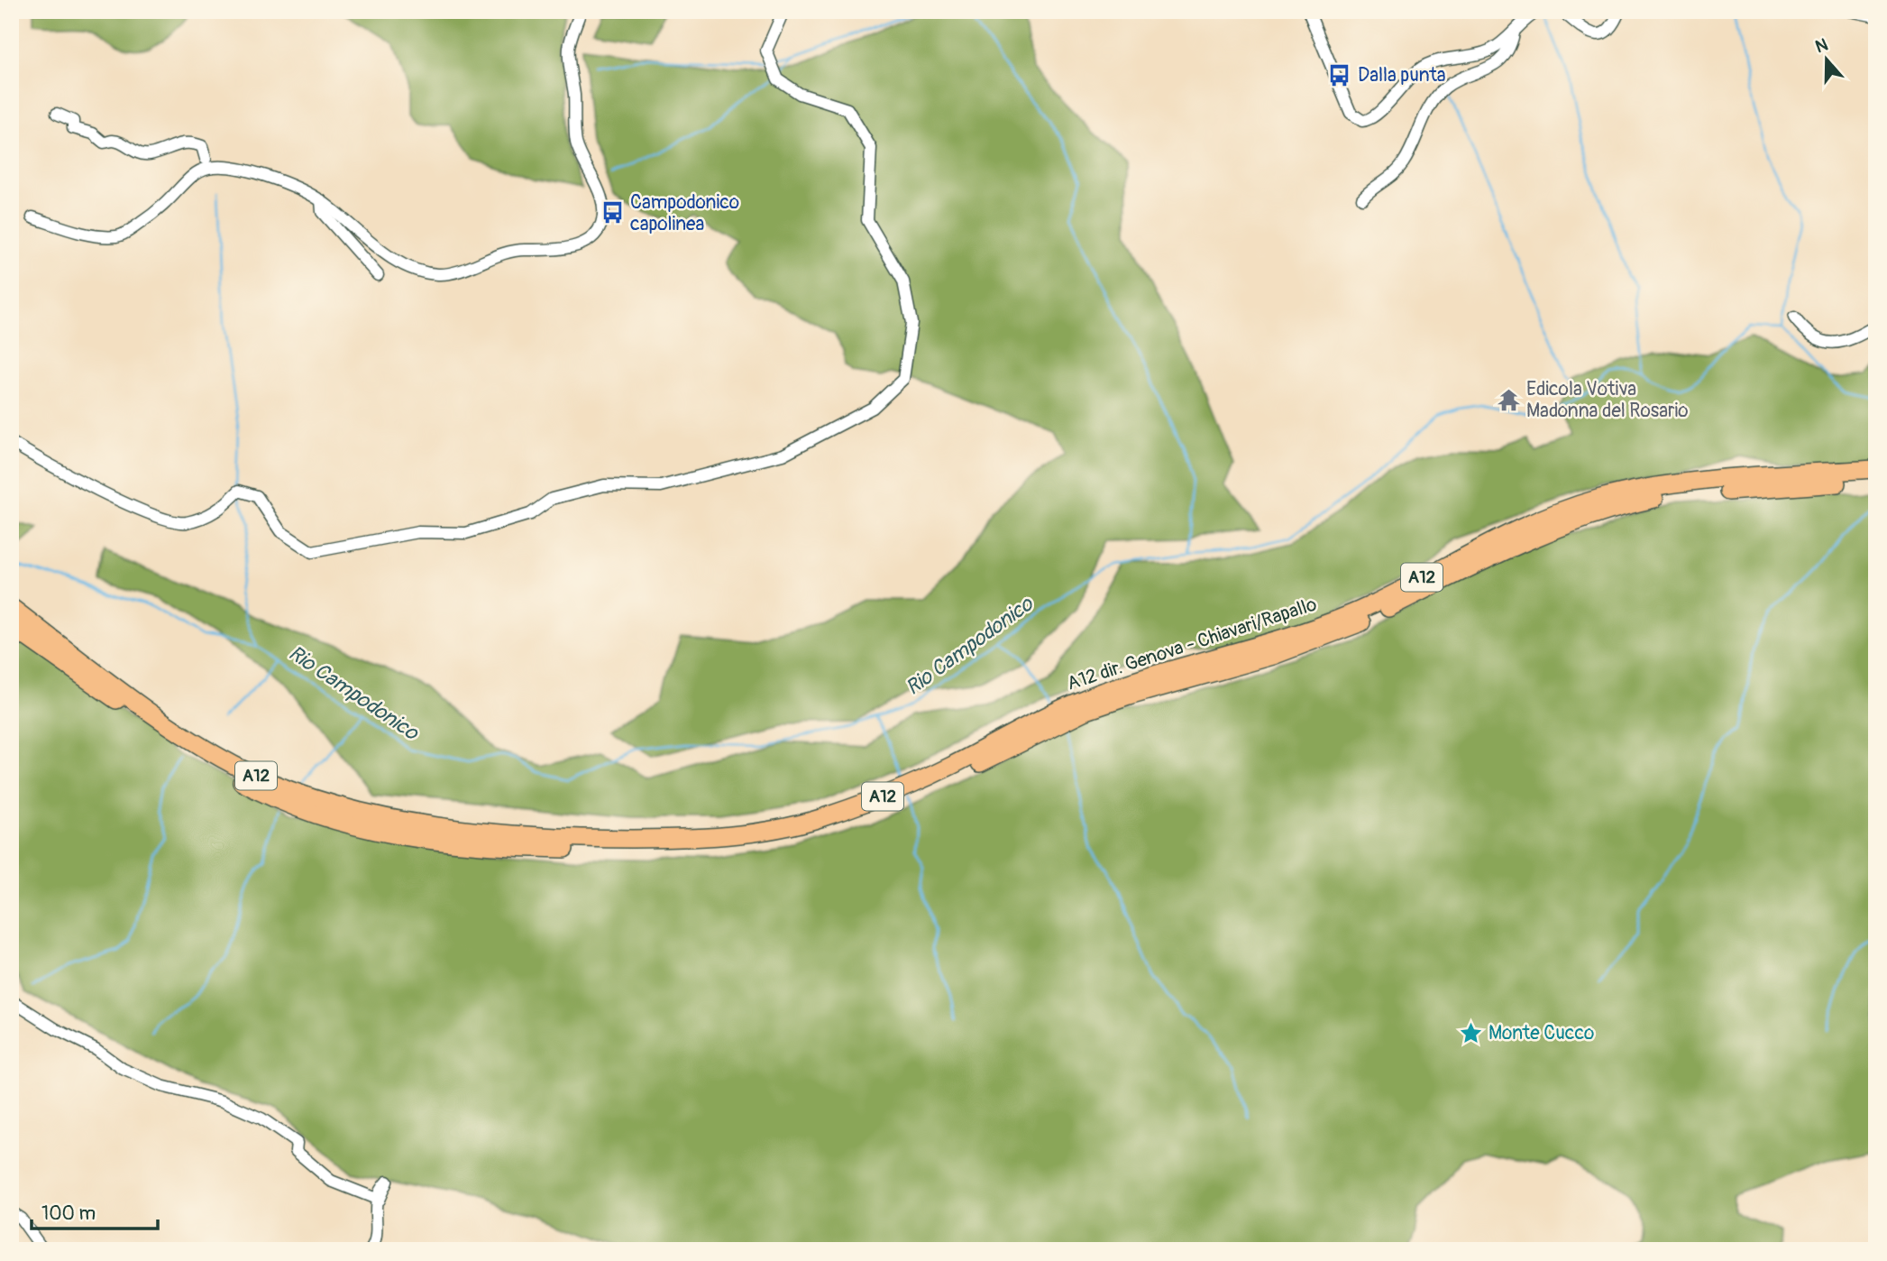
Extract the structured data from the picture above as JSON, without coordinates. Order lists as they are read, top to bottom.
{
  "streets": {
    "highway": ["A12", "A12 dir. Genova - Chiavari/Rapallo"]
  },
  "crossings": [
    ["A12", "A12 dir. Genova - Chiavari/Rapallo"]
  ],
  "water": ["Rio Campodonico"],
  "places": {
    "bus stop": ["Dalla punta", "Campodonico capolinea"],
    "temple": ["Edicola Votiva Madonna del Rosario"],
    "place": ["Monte Cucco"]
  },
  "scale_bar": "100 m",
  "north": "top"
}
